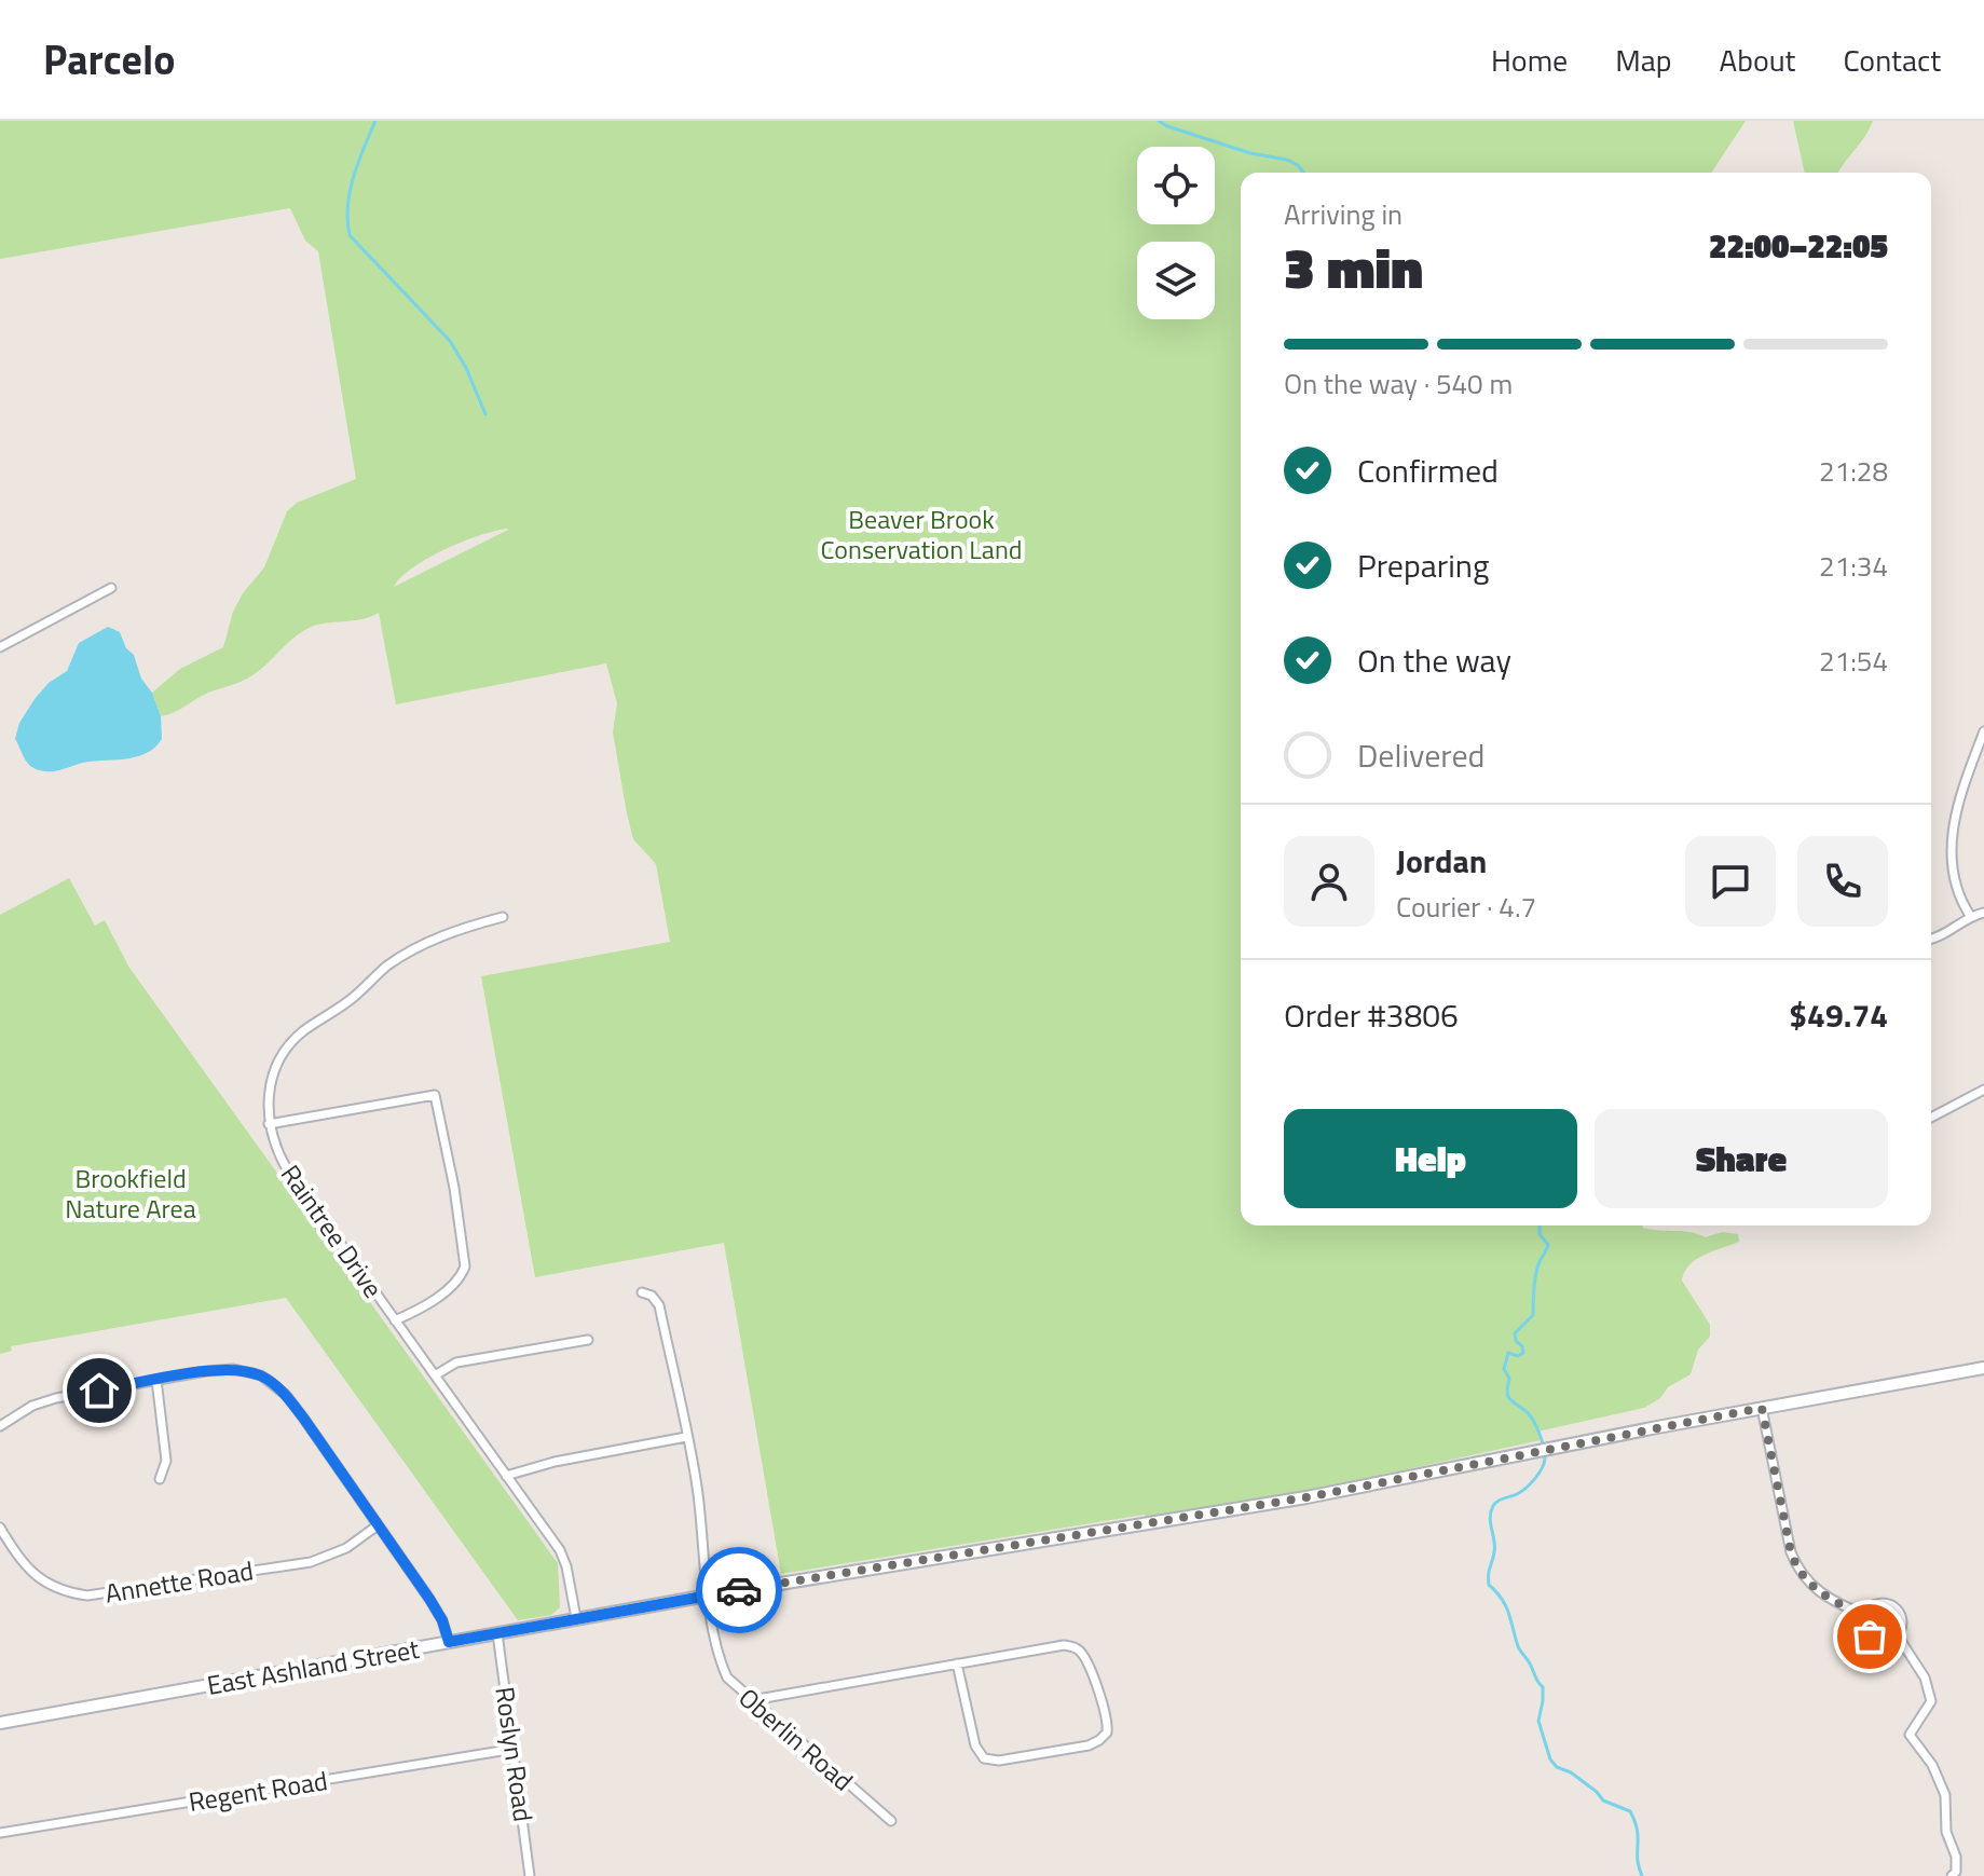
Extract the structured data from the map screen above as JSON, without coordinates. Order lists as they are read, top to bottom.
{
  "streets": {
    "main road": ["East Ashland Street"],
    "street": [
      "Raintree Drive",
      "Annette Road",
      "Oberlin Road",
      "Roslyn Road",
      "Regent Road"
    ]
  },
  "crossings": [
    ["Raintree Drive", "East Ashland Street"],
    ["East Ashland Street", "Oberlin Road"],
    ["East Ashland Street", "Roslyn Road"],
    ["Roslyn Road", "Regent Road"]
  ],
  "parks": ["Beaver Brook Conservation Land", "Brookfield Nature Area"],
  "page": {
    "header": "Parcelo",
    "nav": [
      "Home",
      "Map",
      "About",
      "Contact"
    ],
    "heading": ["3 min", "Arriving in", "22:00–22:05"],
    "panel": [
      "Jordan",
      "Courier · 4.7",
      "Order #3806",
      "$49.74"
    ],
    "bar": "On the way · 540 m",
    "list": [
      ["Confirmed", "21:28"],
      ["Preparing", "21:34"],
      ["On the way", "21:54"],
      "Delivered"
    ],
    "buttons": ["Help", "Share"]
  }
}
